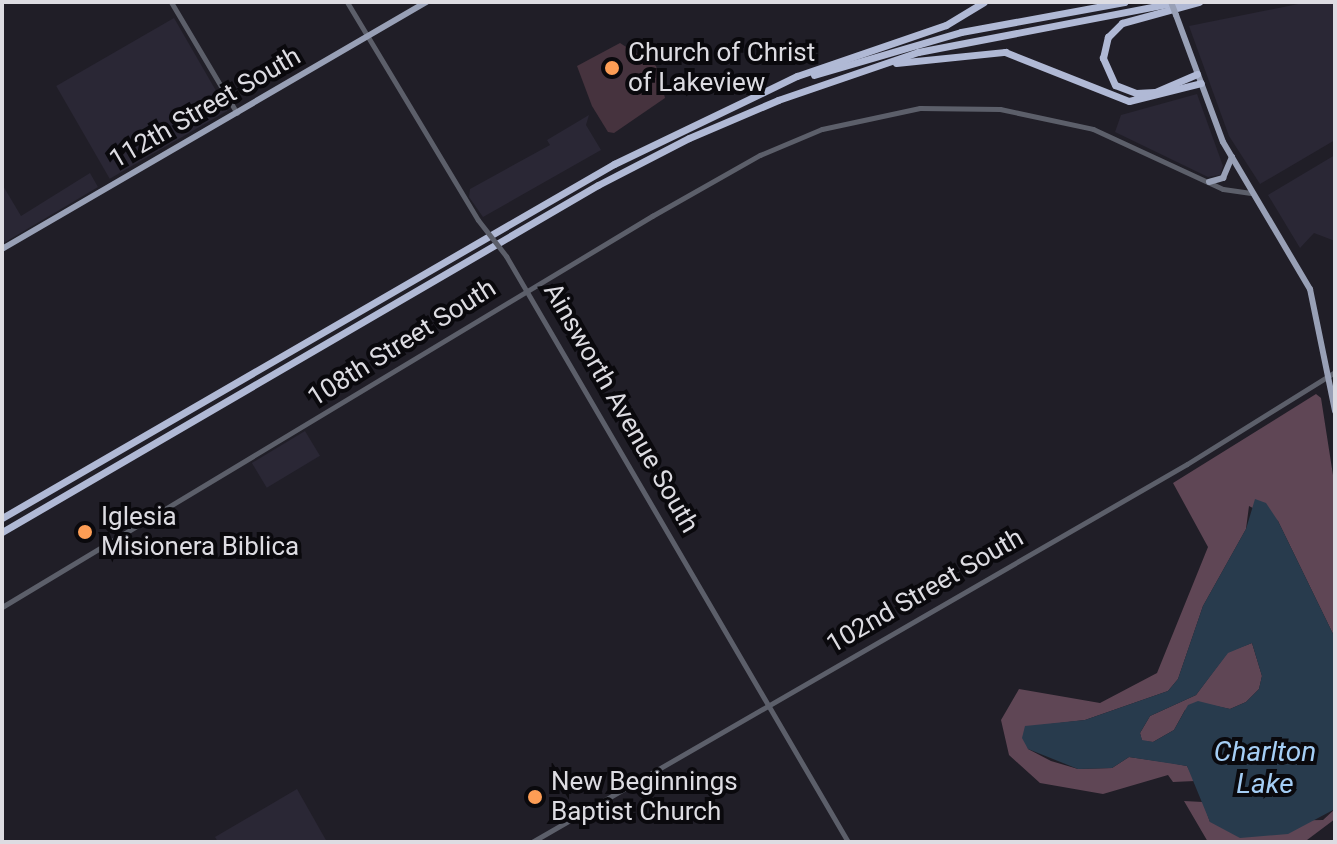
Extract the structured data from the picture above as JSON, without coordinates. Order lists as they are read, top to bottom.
{
  "streets": {
    "main road": ["112th Street South"],
    "street": ["108th Street South", "Ainsworth Avenue South", "102nd Street South"]
  },
  "crossings": [
    ["112th Street South", "Ainsworth Avenue South"],
    ["108th Street South", "Ainsworth Avenue South"],
    ["Ainsworth Avenue South", "102nd Street South"]
  ],
  "water": ["Charlton Lake"],
  "places": ["Church of Christ of Lakeview", "Iglesia Misionera Biblica", "New Beginnings Baptist Church"]
}
